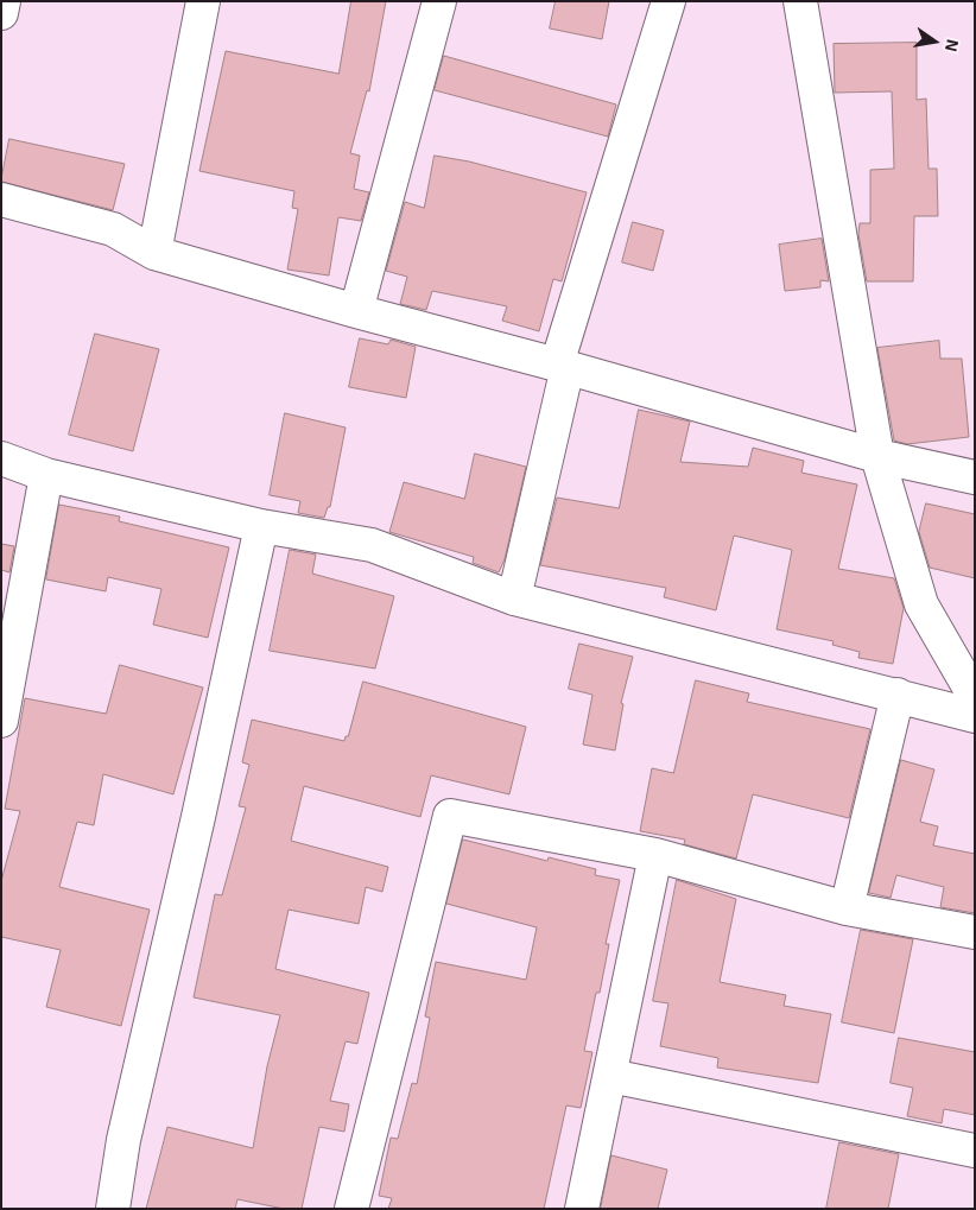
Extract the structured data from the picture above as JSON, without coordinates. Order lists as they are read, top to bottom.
{
  "north": "right"
}
